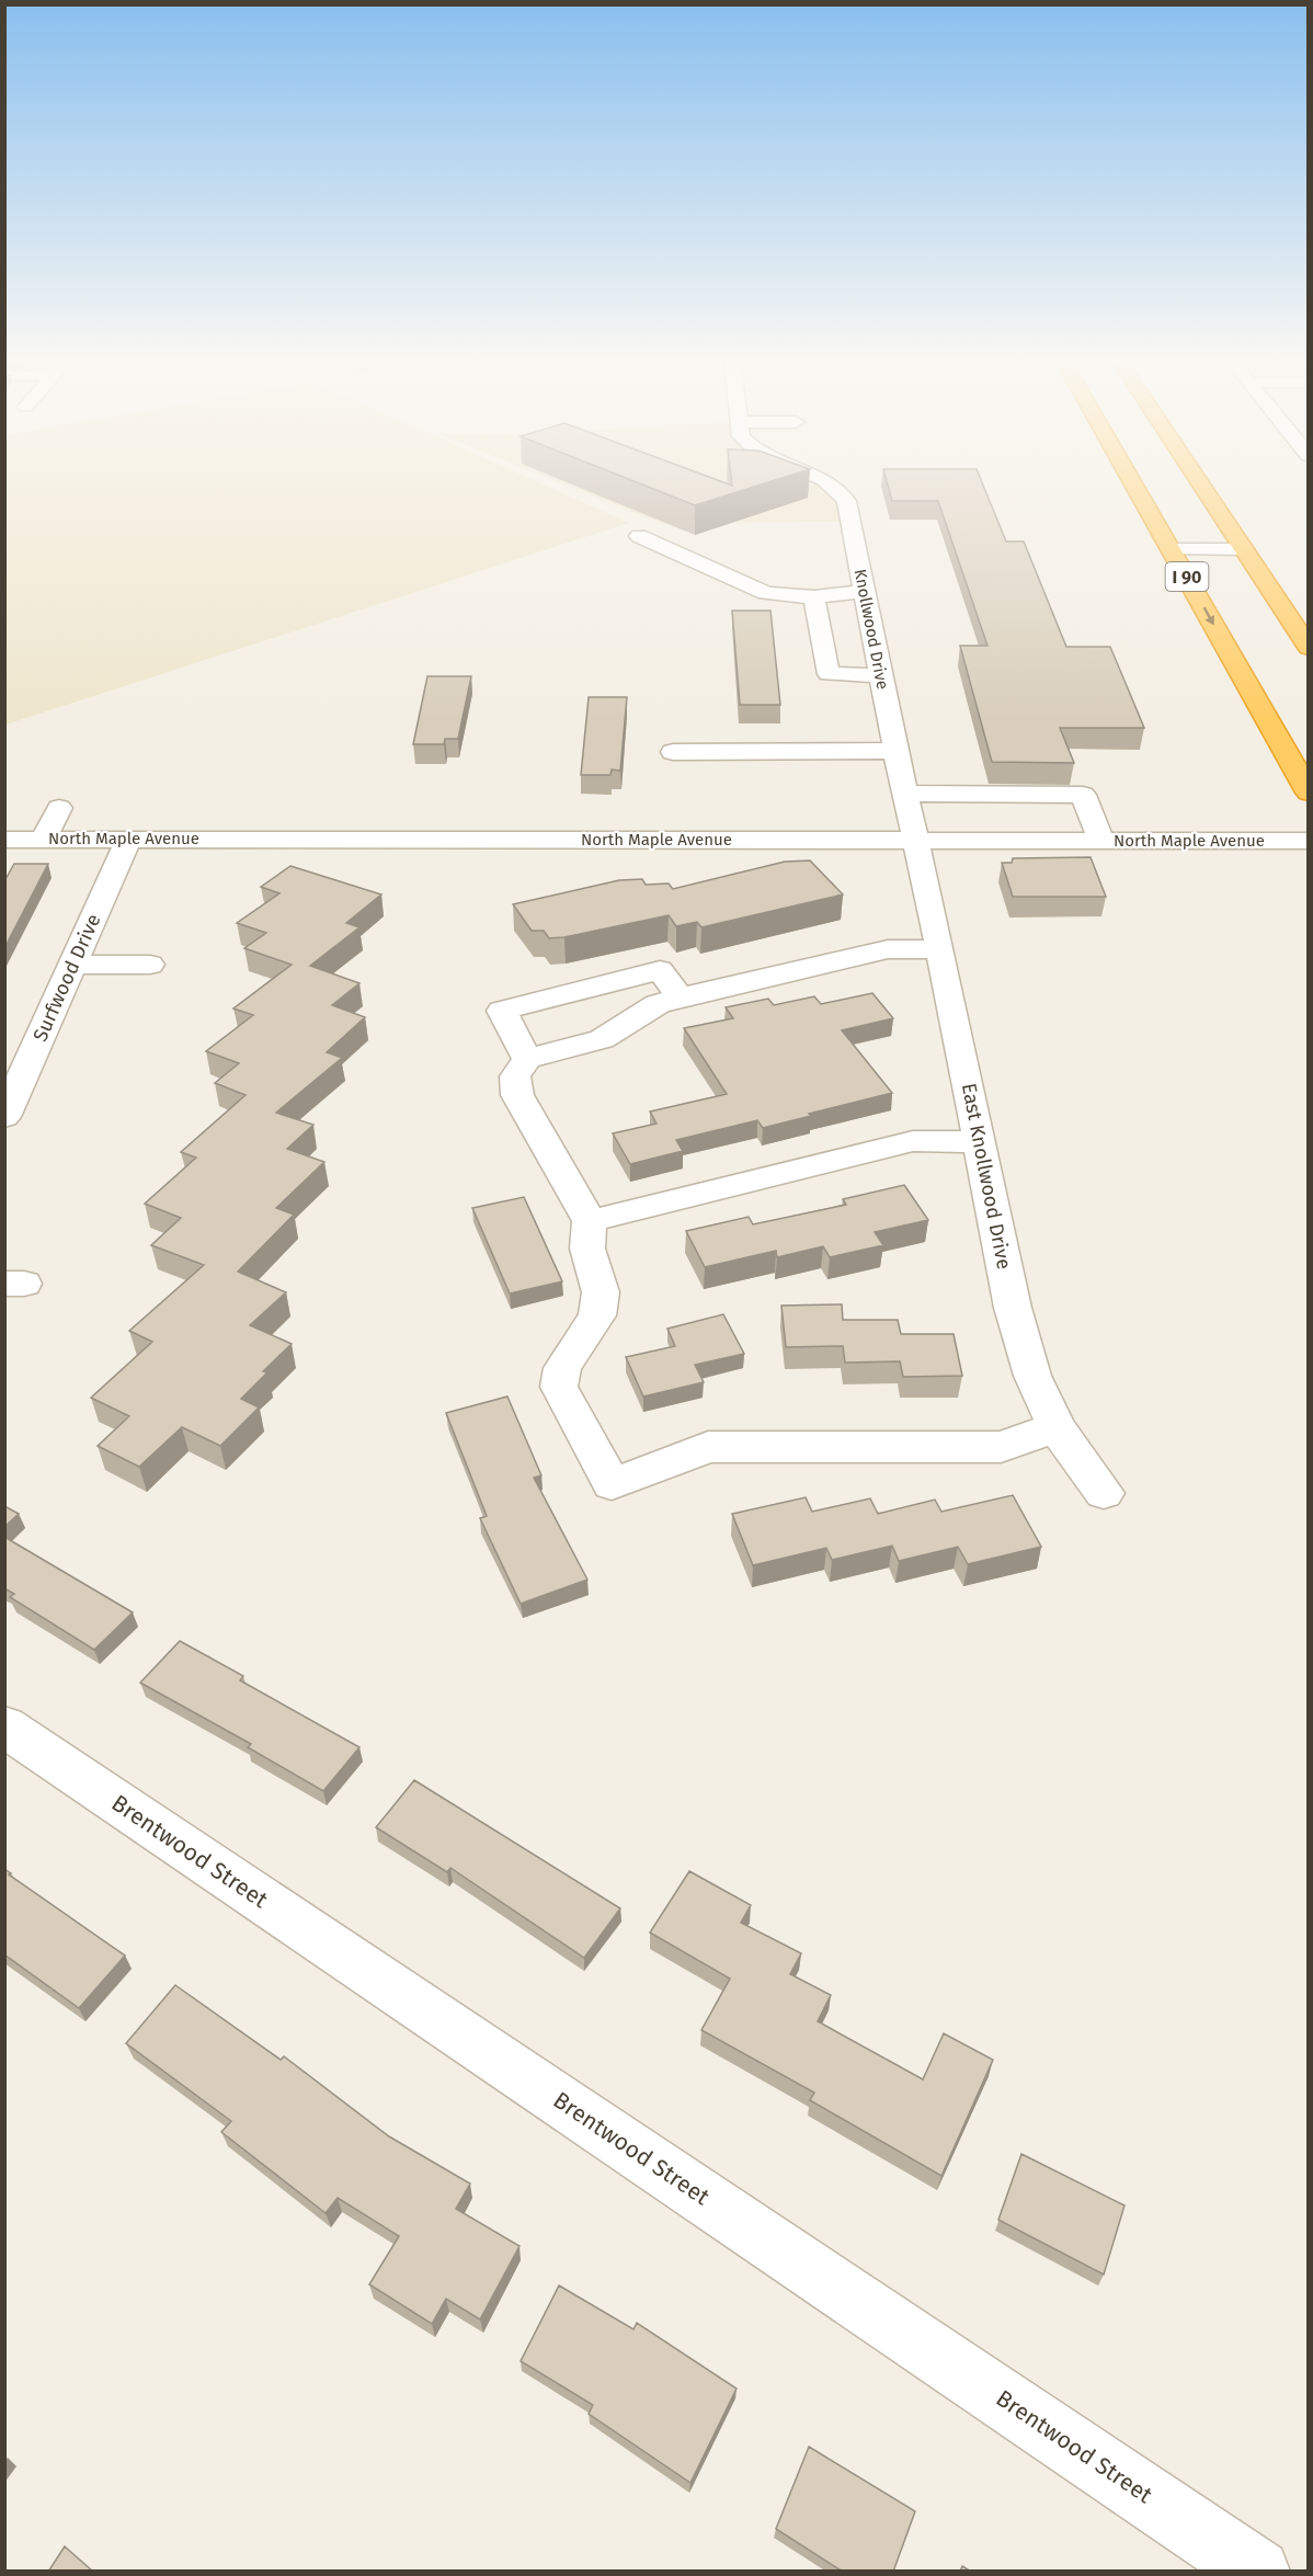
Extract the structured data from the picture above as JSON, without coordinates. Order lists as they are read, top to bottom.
{
  "streets": {
    "highway": ["I 90"],
    "street": [
      "Knollwood Drive",
      "North Maple Avenue",
      "Surfwood Drive",
      "East Knollwood Drive",
      "Brentwood Street"
    ]
  },
  "crossings": [
    ["Knollwood Drive", "North Maple Avenue"],
    ["Knollwood Drive", "East Knollwood Drive"],
    ["North Maple Avenue", "Surfwood Drive"],
    ["North Maple Avenue", "East Knollwood Drive"]
  ]
}
